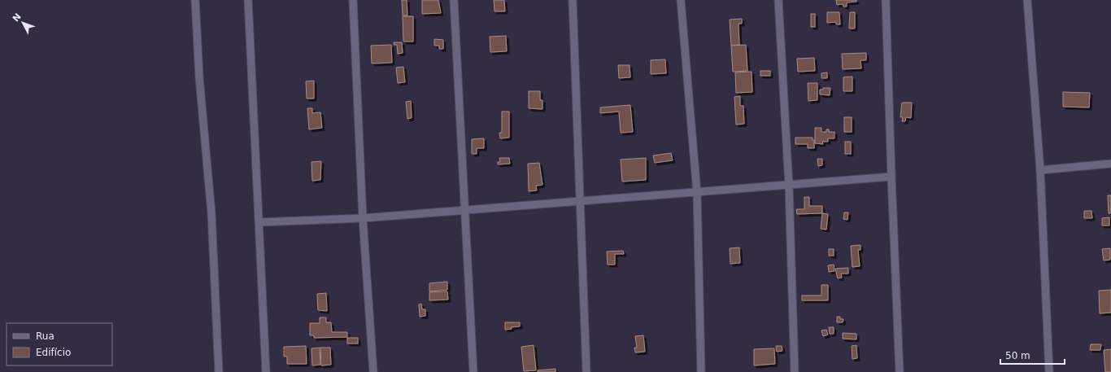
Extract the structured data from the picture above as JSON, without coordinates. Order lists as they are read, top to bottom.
{
  "legend": ["Rua", "Edifício"],
  "scale_bar": "50 m",
  "north": "top left"
}
